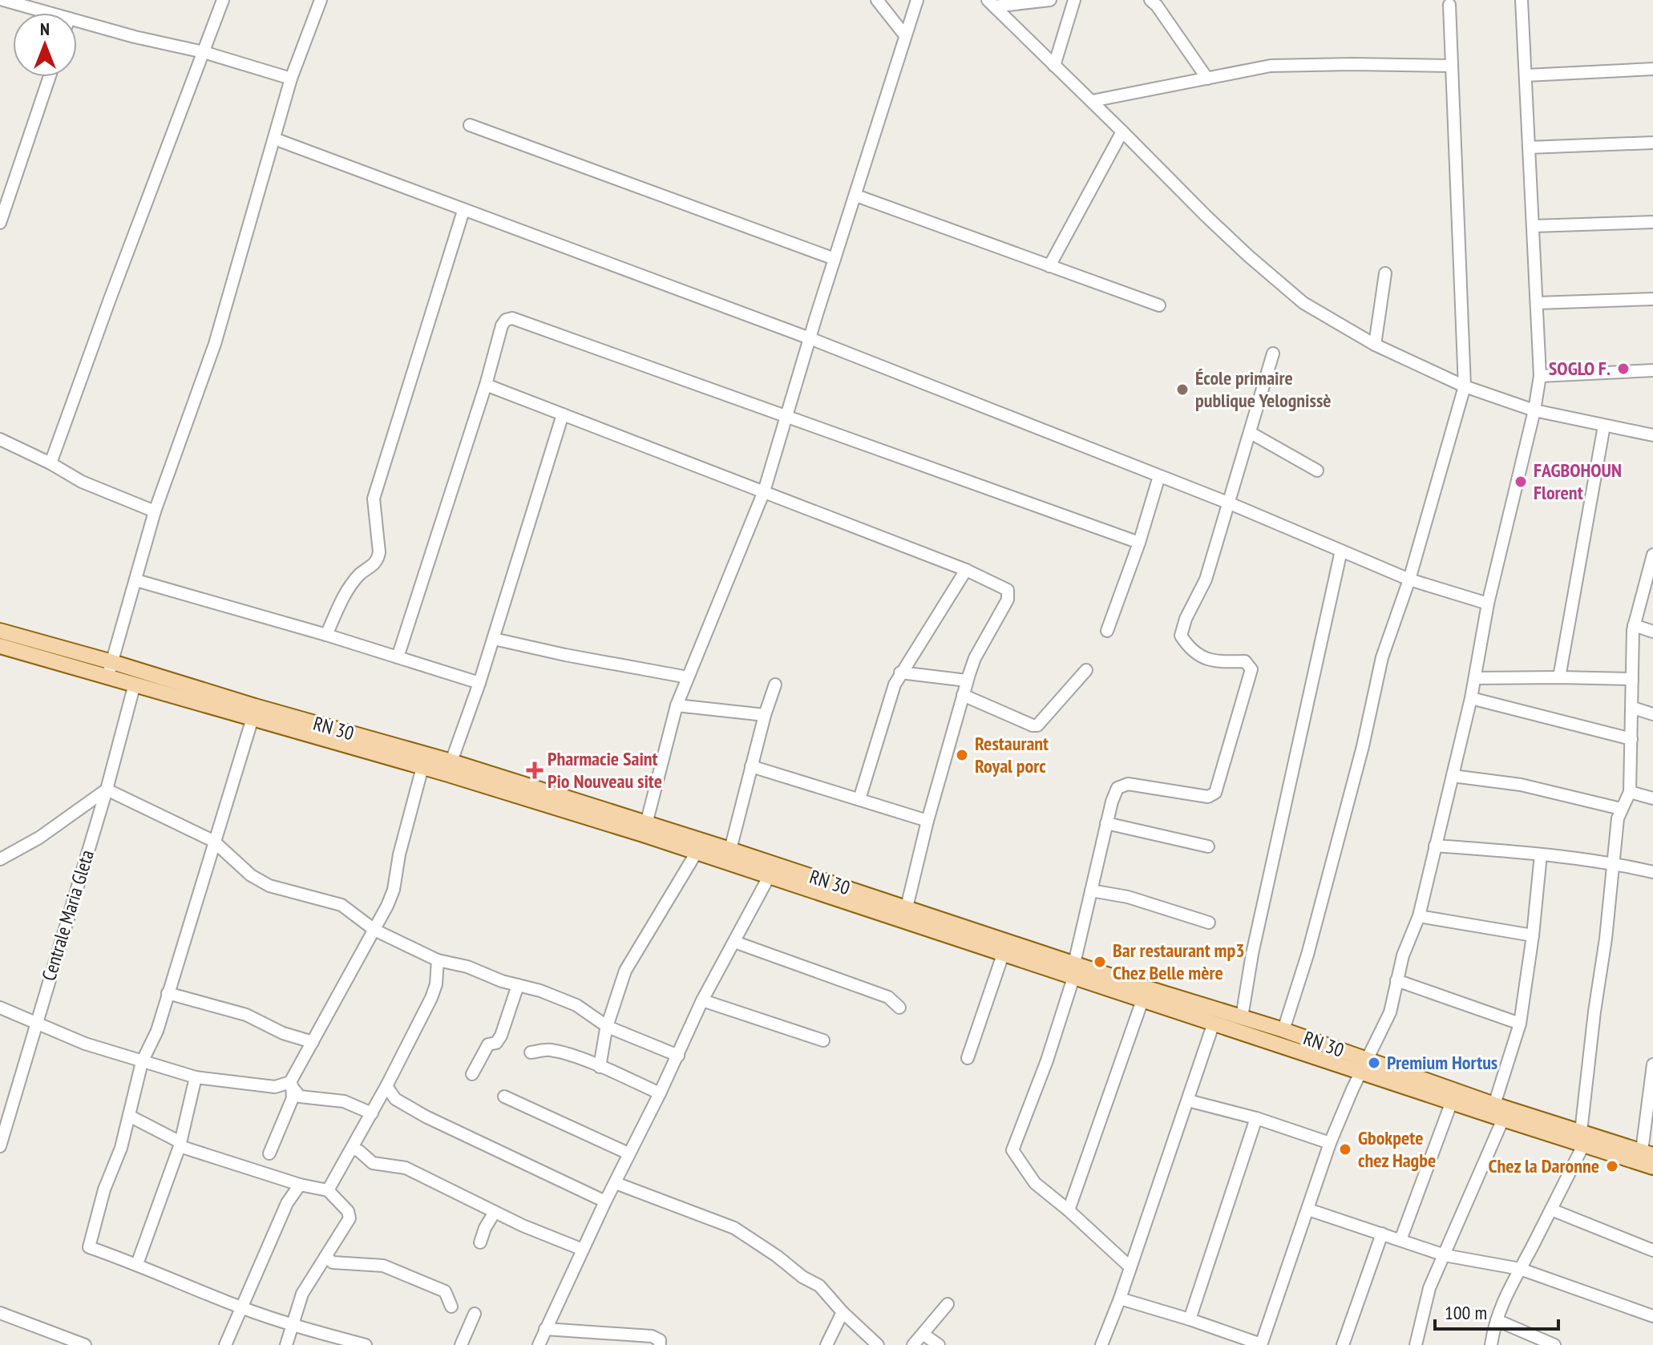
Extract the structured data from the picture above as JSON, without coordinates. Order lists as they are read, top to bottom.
{
  "streets": {
    "main road": ["RN 30"],
    "street": ["Centrale Maria Gleta"]
  },
  "crossings": [
    ["RN 30", "Centrale Maria Gleta"]
  ],
  "places": {
    "other": [
      "SOGLO F.",
      "École primaire publique Yelognissè",
      "FAGBOHOUN Florent",
      "Restaurant Royal porc",
      "Bar restaurant mp3 Chez Belle mère",
      "Premium Hortus",
      "Gbokpete chez Hagbe",
      "Chez la Daronne"
    ],
    "health": ["Pharmacie Saint Pio Nouveau site"]
  },
  "scale_bar": "100 m",
  "north": "top"
}
